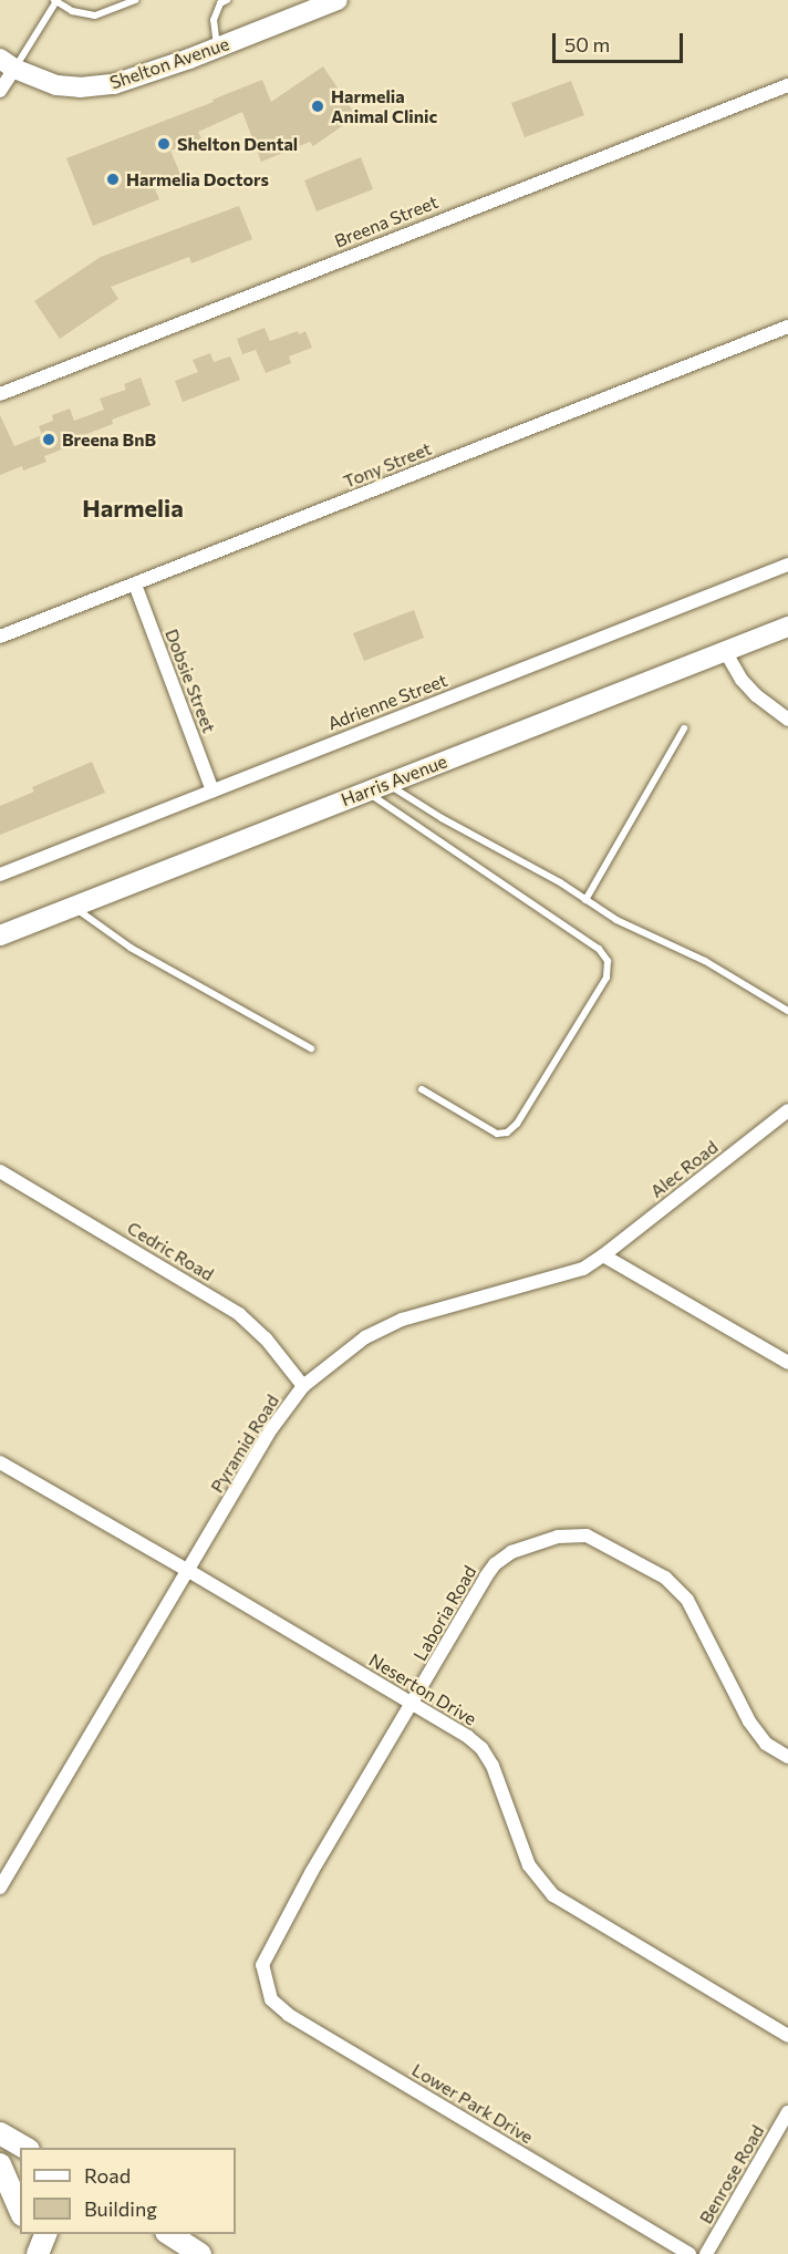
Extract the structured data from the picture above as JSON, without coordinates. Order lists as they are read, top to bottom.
{
  "streets": {
    "main road": ["Shelton Avenue", "Harris Avenue"],
    "street": [
      "Breena Street",
      "Tony Street",
      "Dobsie Street",
      "Adrienne Street",
      "Alec Road",
      "Cedric Road",
      "Pyramid Road",
      "Laboria Road",
      "Neserton Drive",
      "Lower Park Drive",
      "Benrose Road"
    ]
  },
  "crossings": [
    ["Tony Street", "Dobsie Street"],
    ["Dobsie Street", "Adrienne Street"],
    ["Alec Road", "Pyramid Road"],
    ["Cedric Road", "Pyramid Road"],
    ["Pyramid Road", "Neserton Drive"],
    ["Laboria Road", "Neserton Drive"],
    ["Laboria Road", "Lower Park Drive"]
  ],
  "districts": ["Harmelia"],
  "places": [
    "Harmelia Animal Clinic",
    "Shelton Dental",
    "Harmelia Doctors",
    "Breena BnB"
  ],
  "legend": ["Road", "Building"],
  "scale_bar": "50 m"
}
